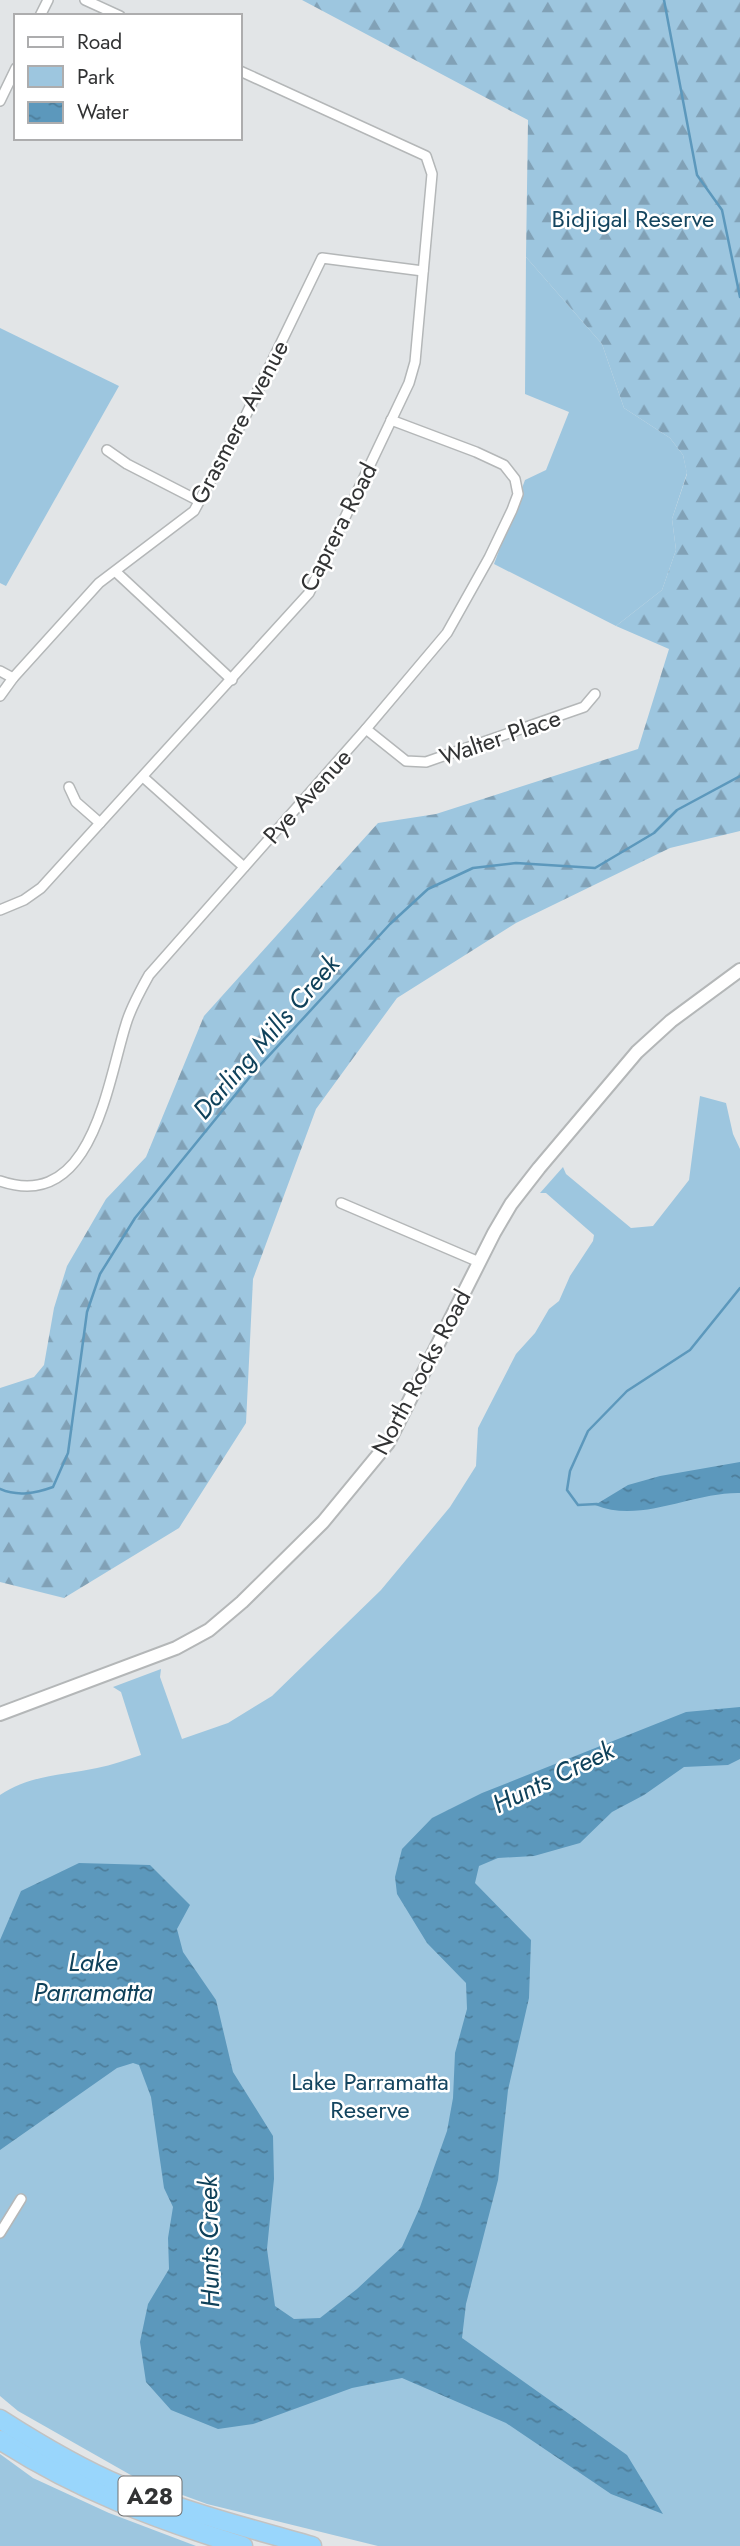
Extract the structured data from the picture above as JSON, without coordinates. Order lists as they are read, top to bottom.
{
  "streets": {
    "highway": ["A28"],
    "main road": ["North Rocks Road"],
    "street": [
      "Grasmere Avenue",
      "Caprera Road",
      "Walter Place",
      "Pye Avenue"
    ]
  },
  "crossings": [
    ["Grasmere Avenue", "Caprera Road"],
    ["Caprera Road", "Pye Avenue"],
    ["Walter Place", "Pye Avenue"]
  ],
  "water": ["Darling Mills Creek", "Hunts Creek", "Lake Parramatta"],
  "parks": ["Bidjigal Reserve", "Lake Parramatta Reserve"],
  "legend": ["Road", "Park", "Water"]
}
